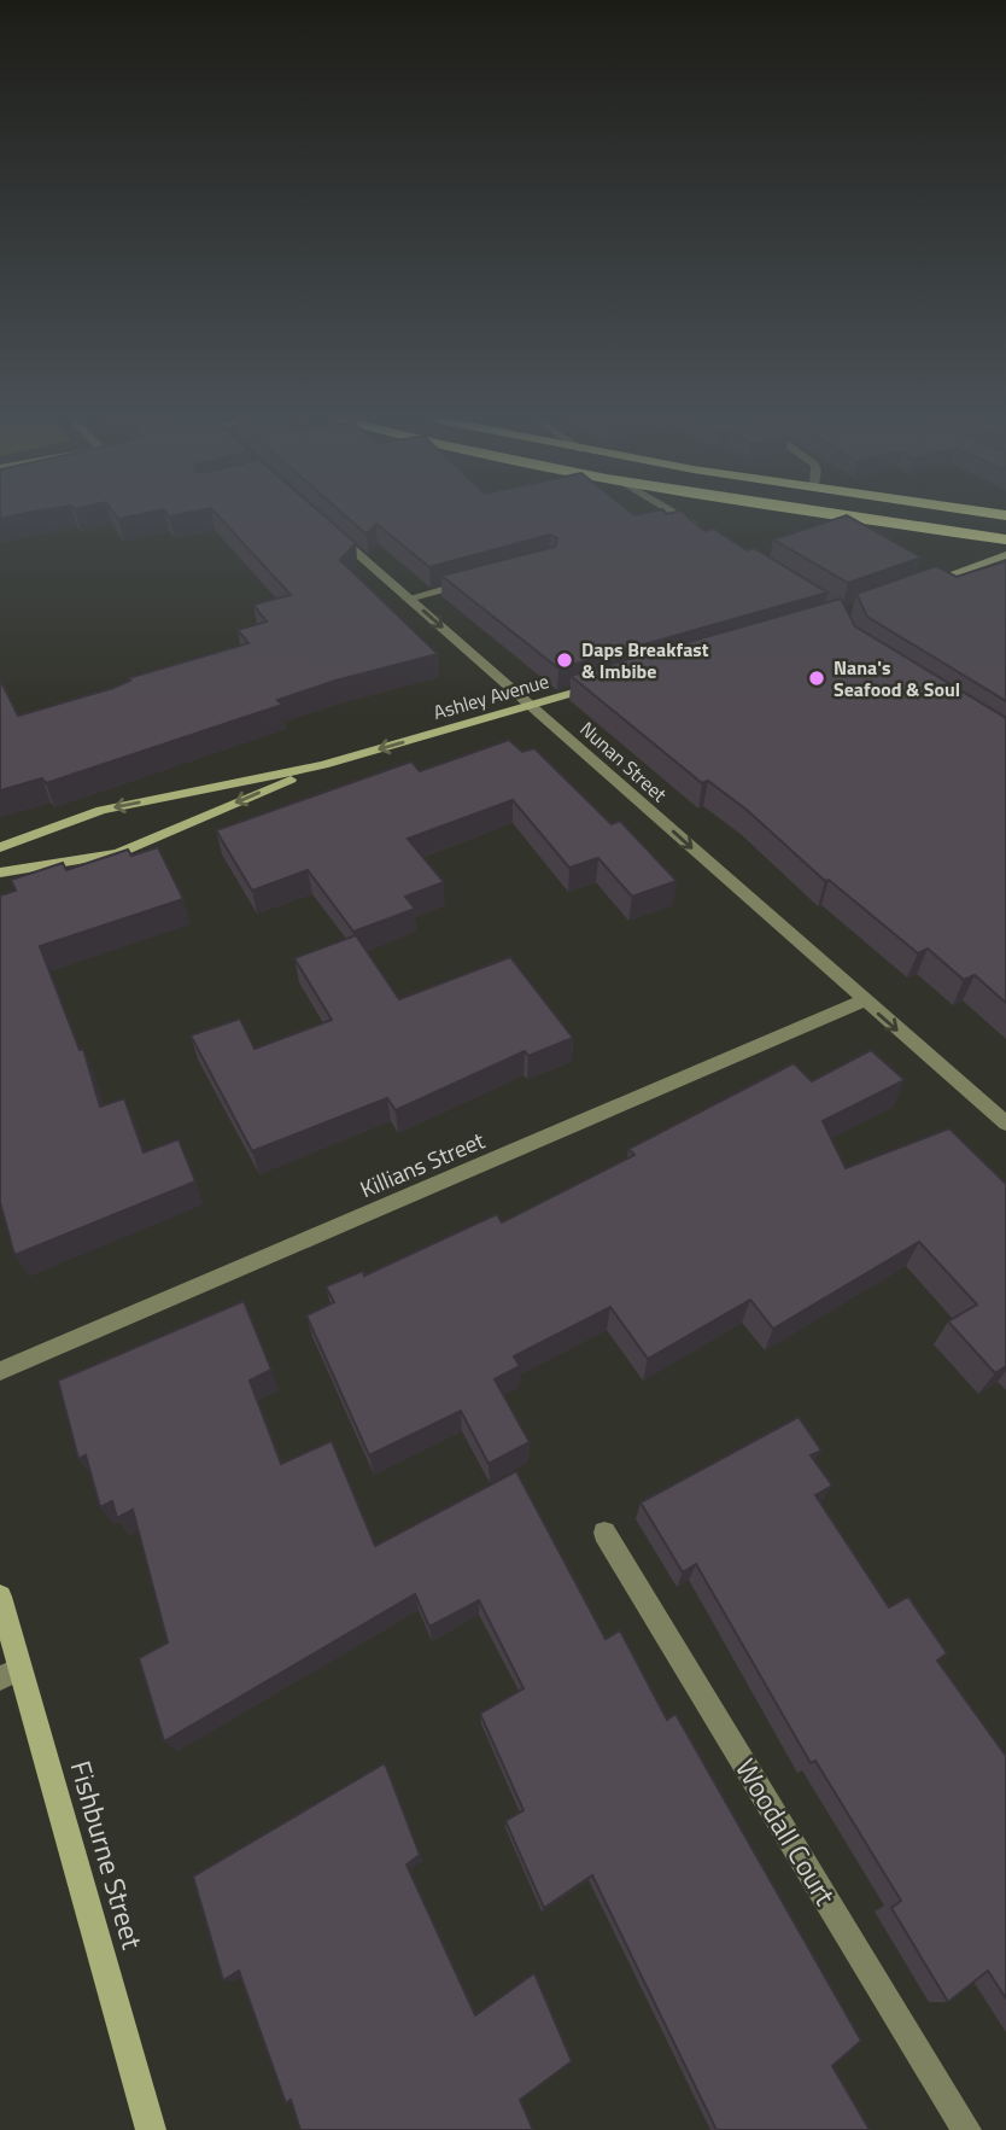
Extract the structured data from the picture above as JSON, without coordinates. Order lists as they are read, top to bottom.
{
  "streets": {
    "street": [
      "Ashley Avenue",
      "Nunan Street",
      "Killians Street",
      "Woodall Court",
      "Fishburne Street"
    ]
  },
  "crossings": [
    ["Ashley Avenue", "Nunan Street"],
    ["Nunan Street", "Killians Street"]
  ],
  "one_way": ["Ashley Avenue", "Nunan Street"],
  "places": ["Daps Breakfast & Imbibe", "Nana's Seafood & Soul"]
}
